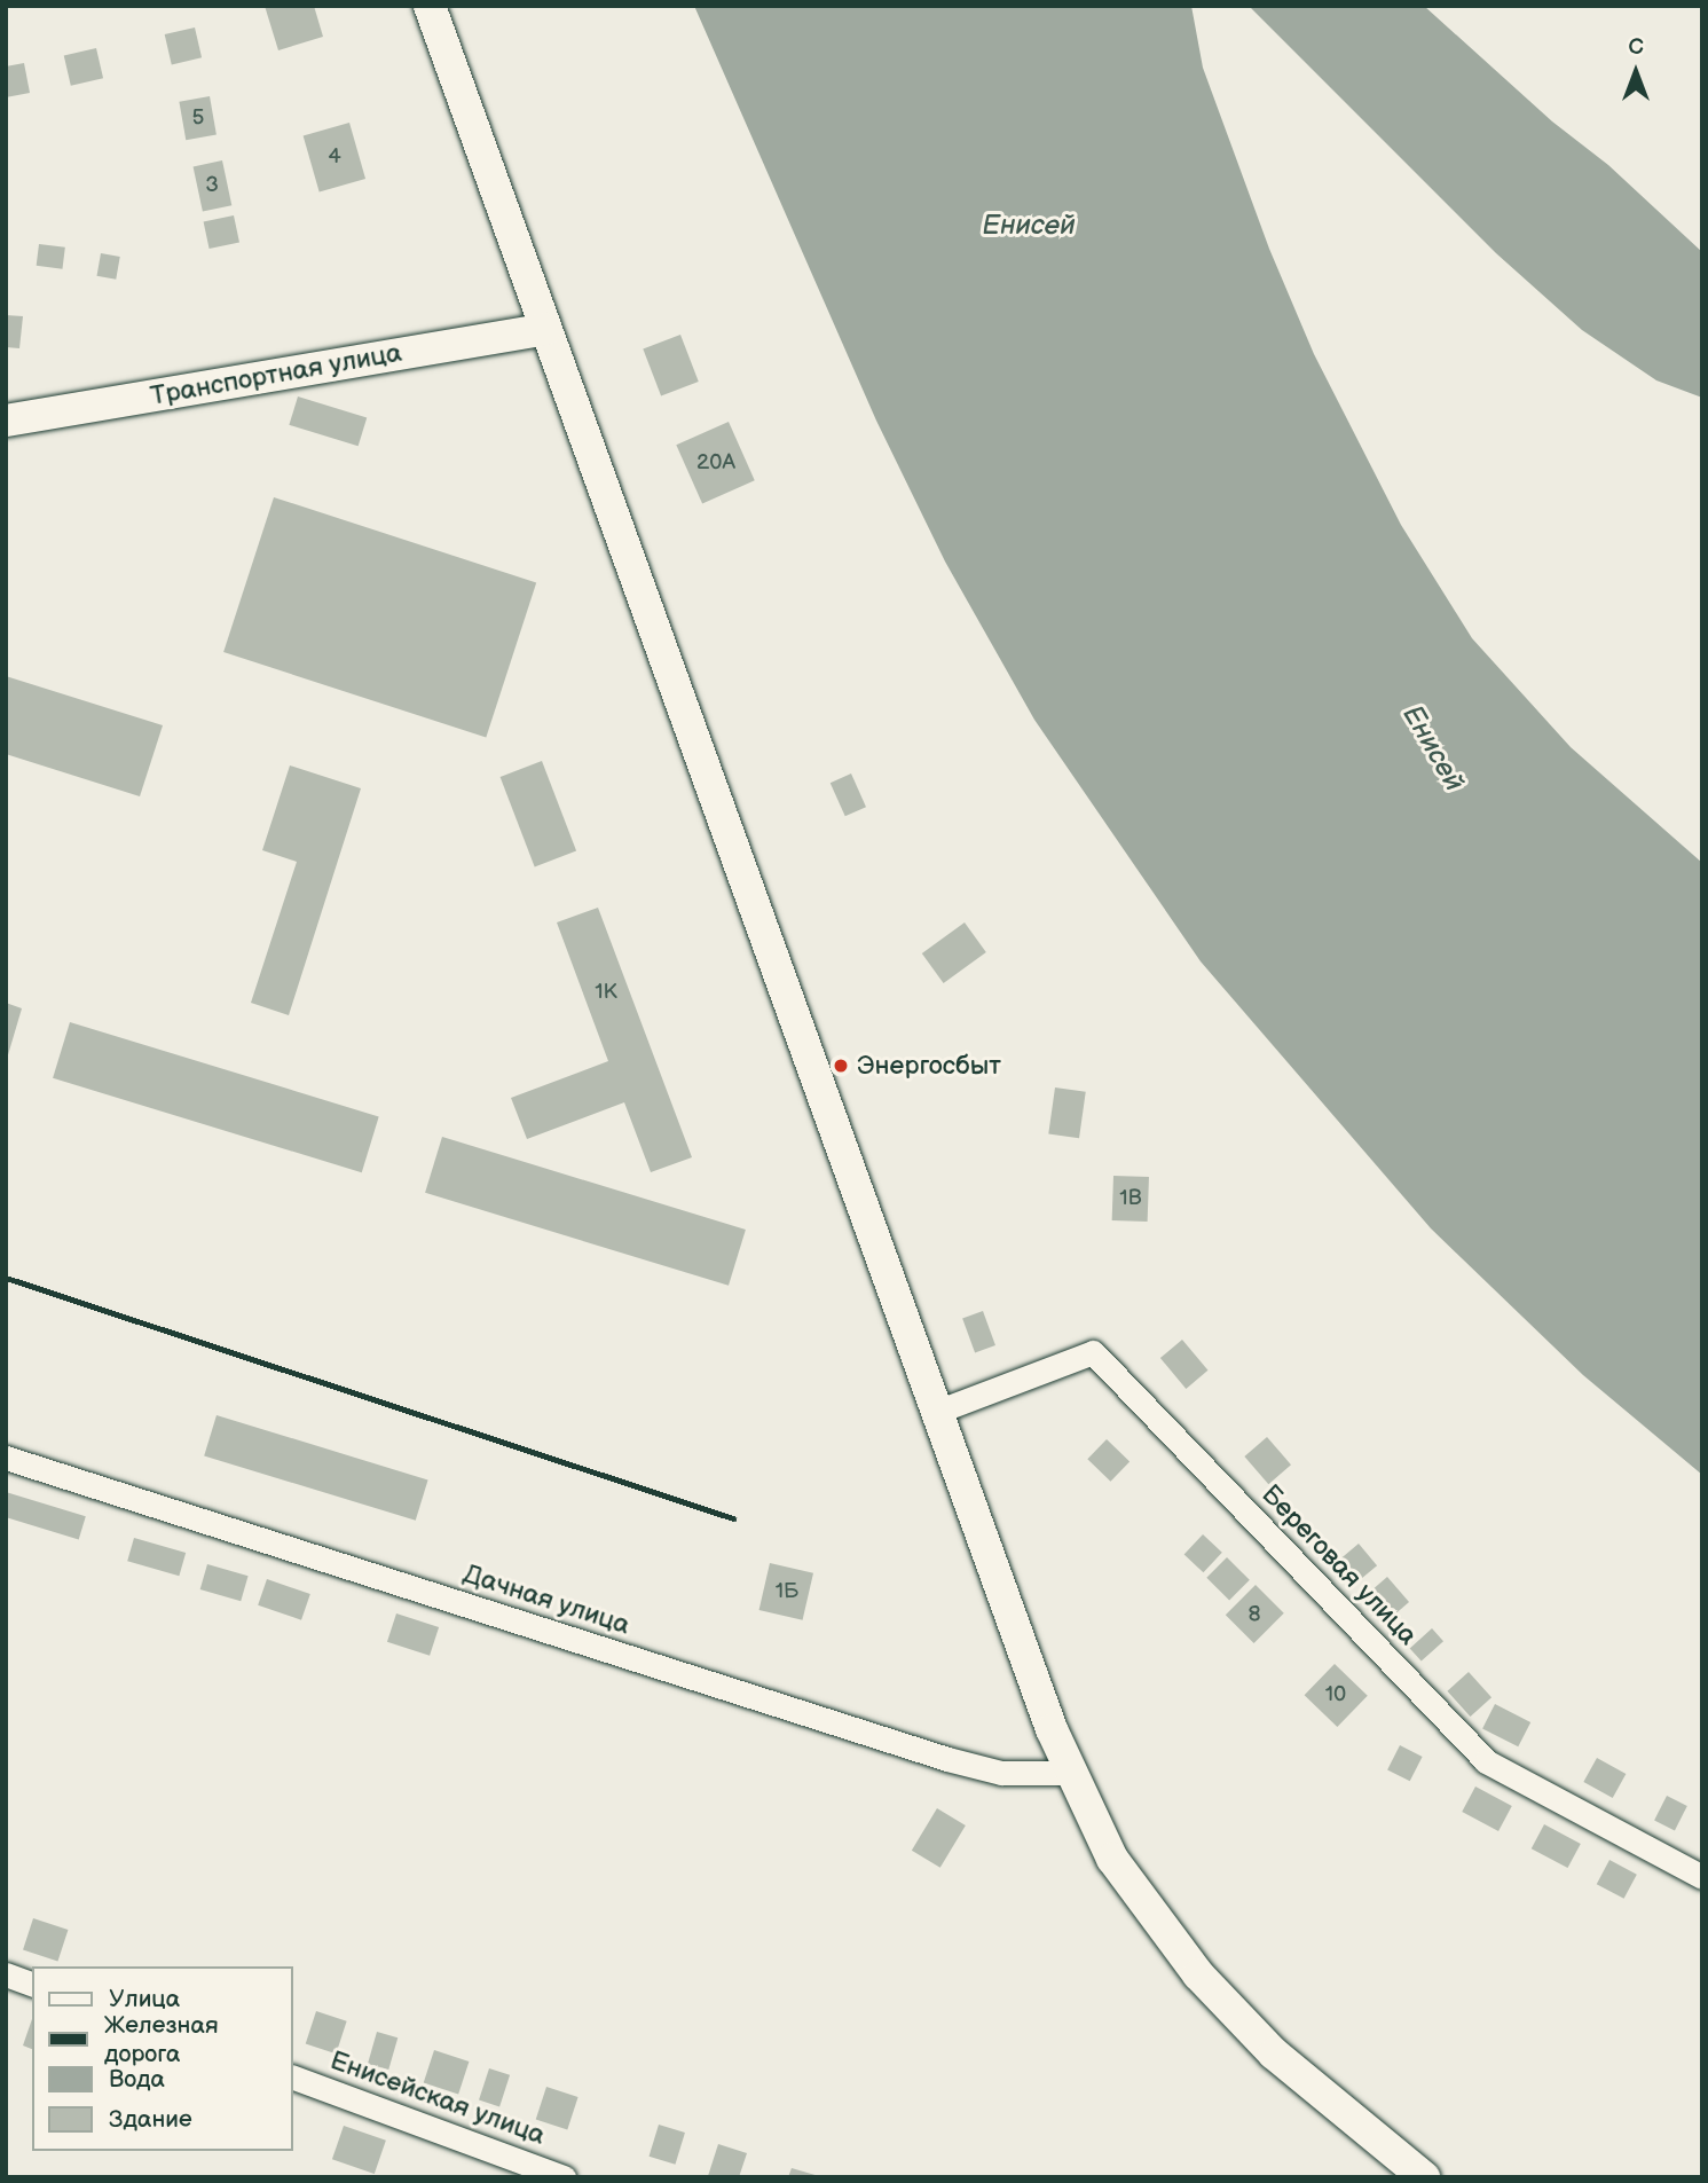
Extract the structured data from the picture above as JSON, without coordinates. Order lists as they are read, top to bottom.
{
  "streets": {
    "main road": ["Транспортная улица"],
    "street": ["Береговая улица", "Дачная улица", "Енисейская улица"]
  },
  "water": ["Енисей"],
  "places": ["Энергосбыт"],
  "house_numbers": [
    "5",
    "4",
    "3",
    "20А",
    "1К",
    "1В",
    "1Б",
    "8",
    "10"
  ],
  "legend": [
    "Улица",
    "Железная дорога",
    "Вода",
    "Здание"
  ],
  "north": "top"
}
